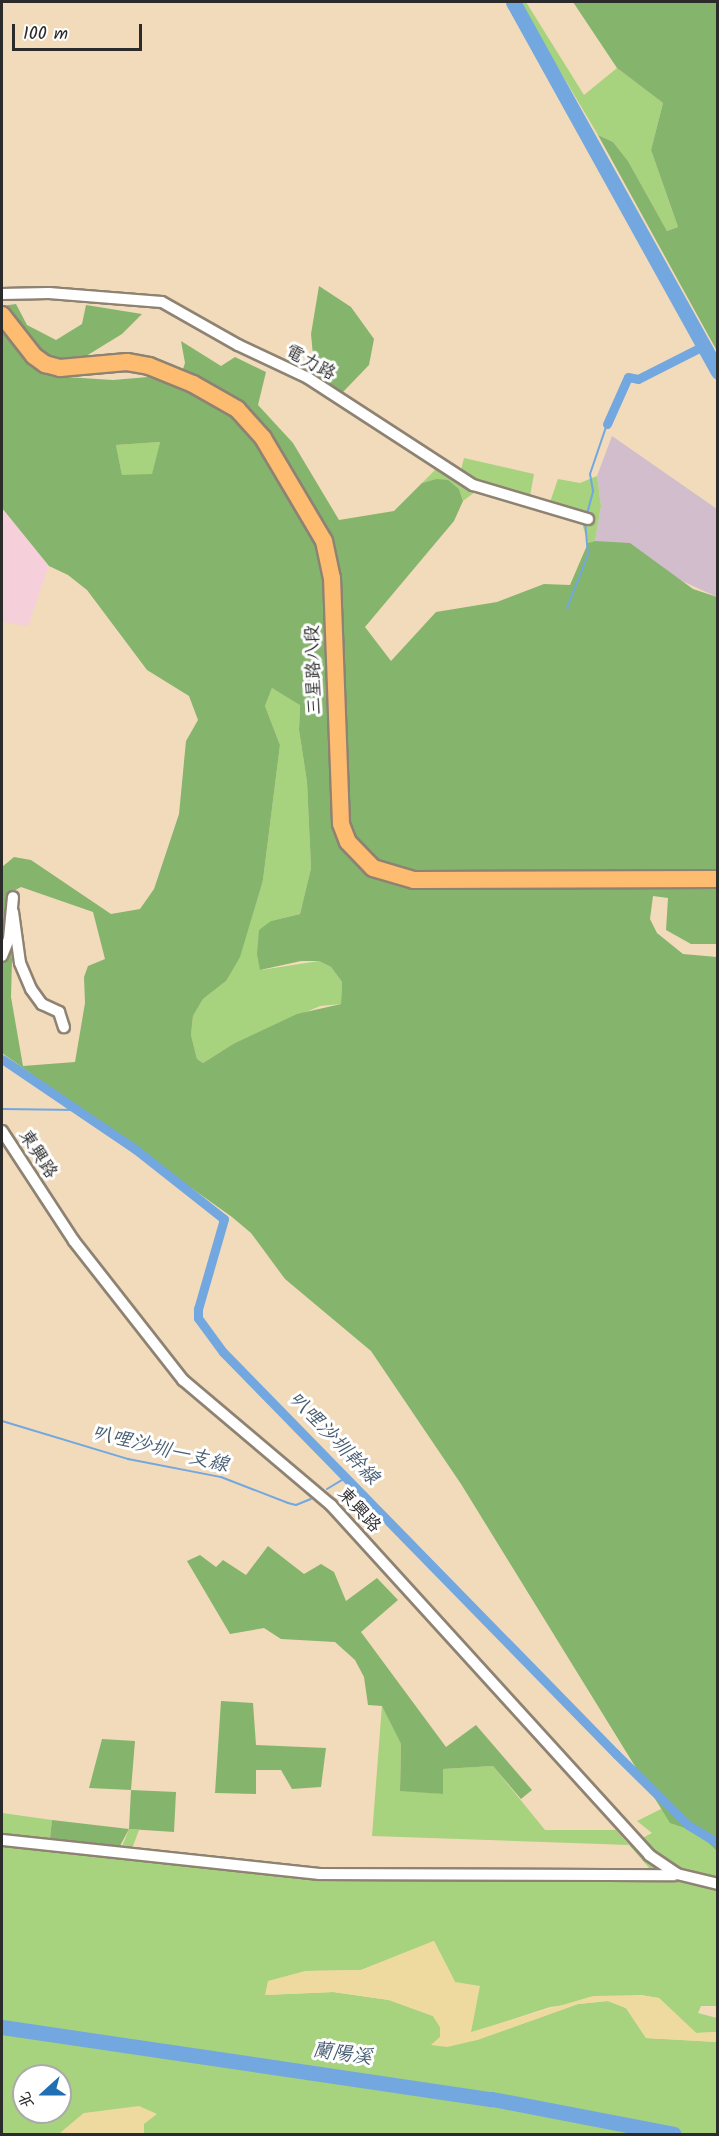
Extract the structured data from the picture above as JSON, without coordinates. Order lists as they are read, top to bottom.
{
  "streets": {
    "main road": ["三星路八段"],
    "street": ["電力路", "東興路"]
  },
  "water": ["叭哩沙圳幹線", "叭哩沙圳一支線", "蘭陽溪"],
  "scale_bar": "100 m",
  "north": "left"
}
